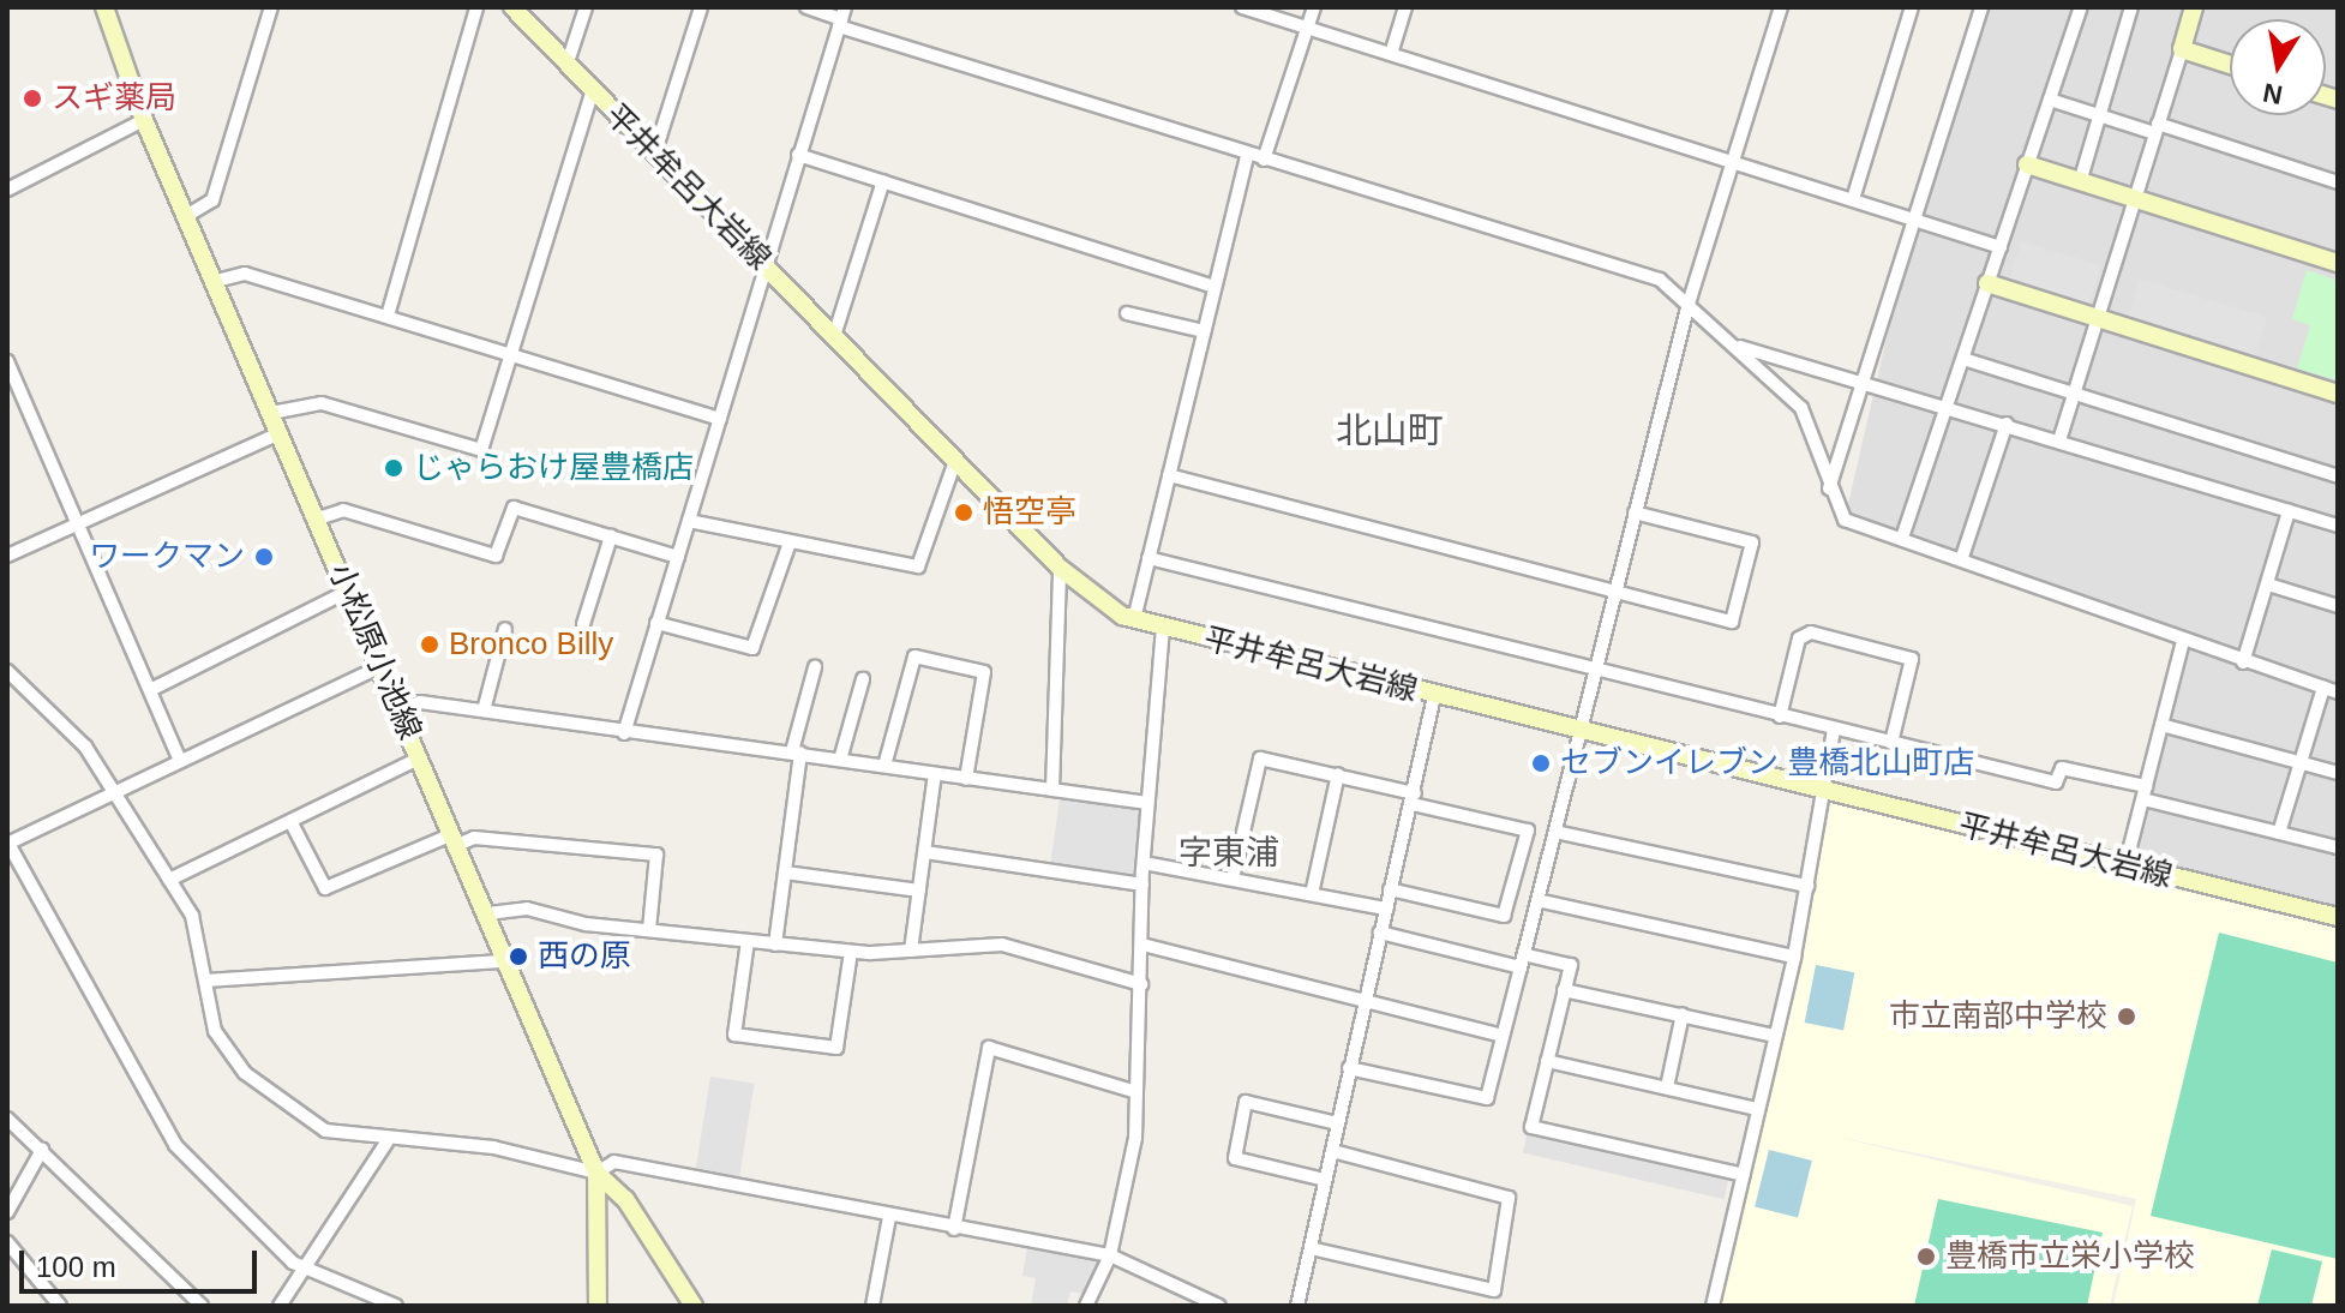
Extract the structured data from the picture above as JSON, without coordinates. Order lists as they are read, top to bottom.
{
  "streets": {
    "main road": ["平井牟呂大岩線", "小松原小池線"]
  },
  "districts": ["北山町", "字東浦"],
  "places": [
    "スギ薬局",
    "じゃらおけ屋豊橋店",
    "悟空亭",
    "ワークマン",
    "Bronco Billy",
    "セブンイレブン 豊橋北山町店",
    "西の原",
    "市立南部中学校",
    "豊橋市立栄小学校"
  ],
  "scale_bar": "100 m",
  "north": "bottom"
}
